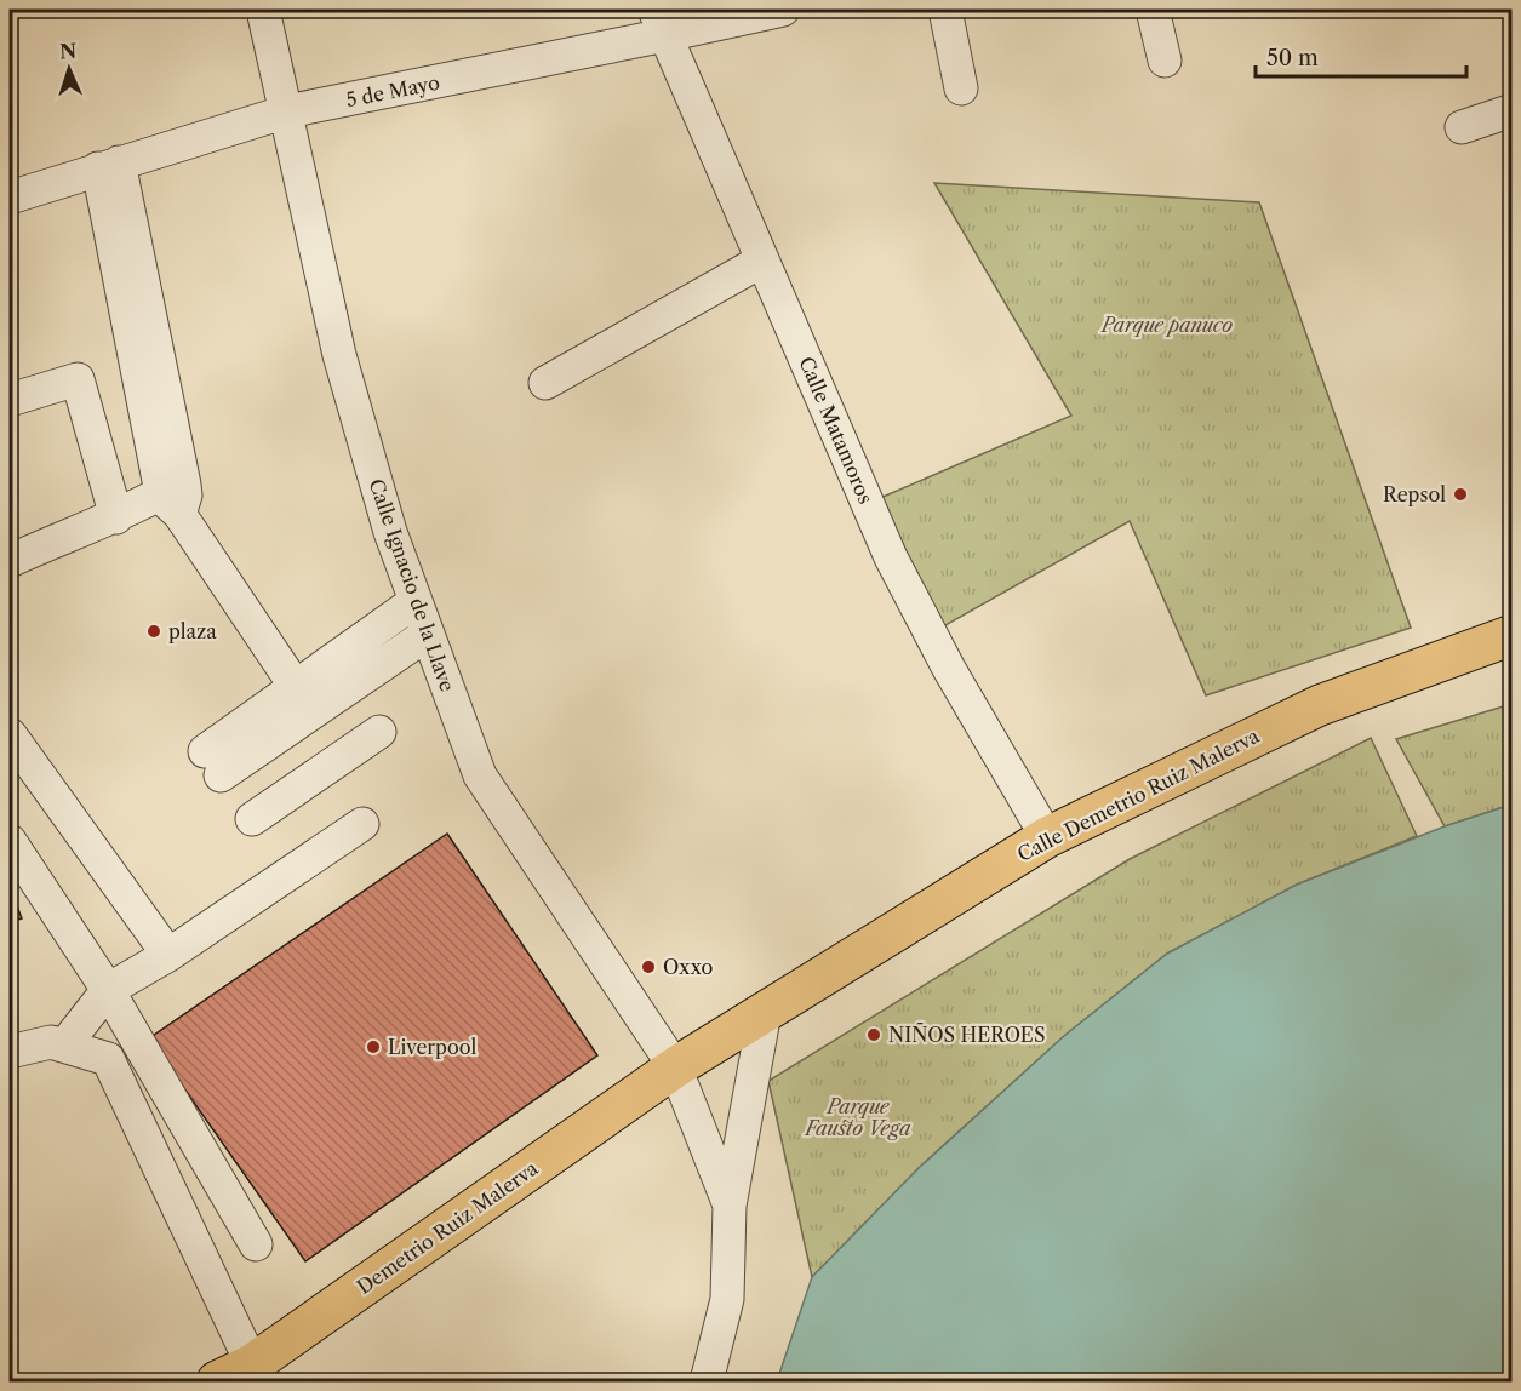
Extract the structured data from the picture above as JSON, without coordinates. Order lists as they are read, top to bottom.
{
  "streets": {
    "main road": ["Calle Demetrio Ruiz Malerva", "Demetrio Ruiz Malerva"],
    "street": ["5 de Mayo", "Calle Matamoros", "Calle Ignacio de la Llave"]
  },
  "crossings": [
    ["5 de Mayo", "Calle Matamoros"],
    ["5 de Mayo", "Calle Ignacio de la Llave"],
    ["Calle Matamoros", "Calle Demetrio Ruiz Malerva"],
    ["Calle Ignacio de la Llave", "Calle Demetrio Ruiz Malerva"],
    ["Calle Ignacio de la Llave", "Demetrio Ruiz Malerva"],
    ["Calle Demetrio Ruiz Malerva", "Demetrio Ruiz Malerva"]
  ],
  "parks": ["Parque panuco", "Parque Fausto Vega"],
  "places": [
    "Repsol",
    "plaza",
    "Oxxo",
    "NIÑOS HEROES",
    "Liverpool"
  ],
  "scale_bar": "50 m",
  "north": "top"
}
